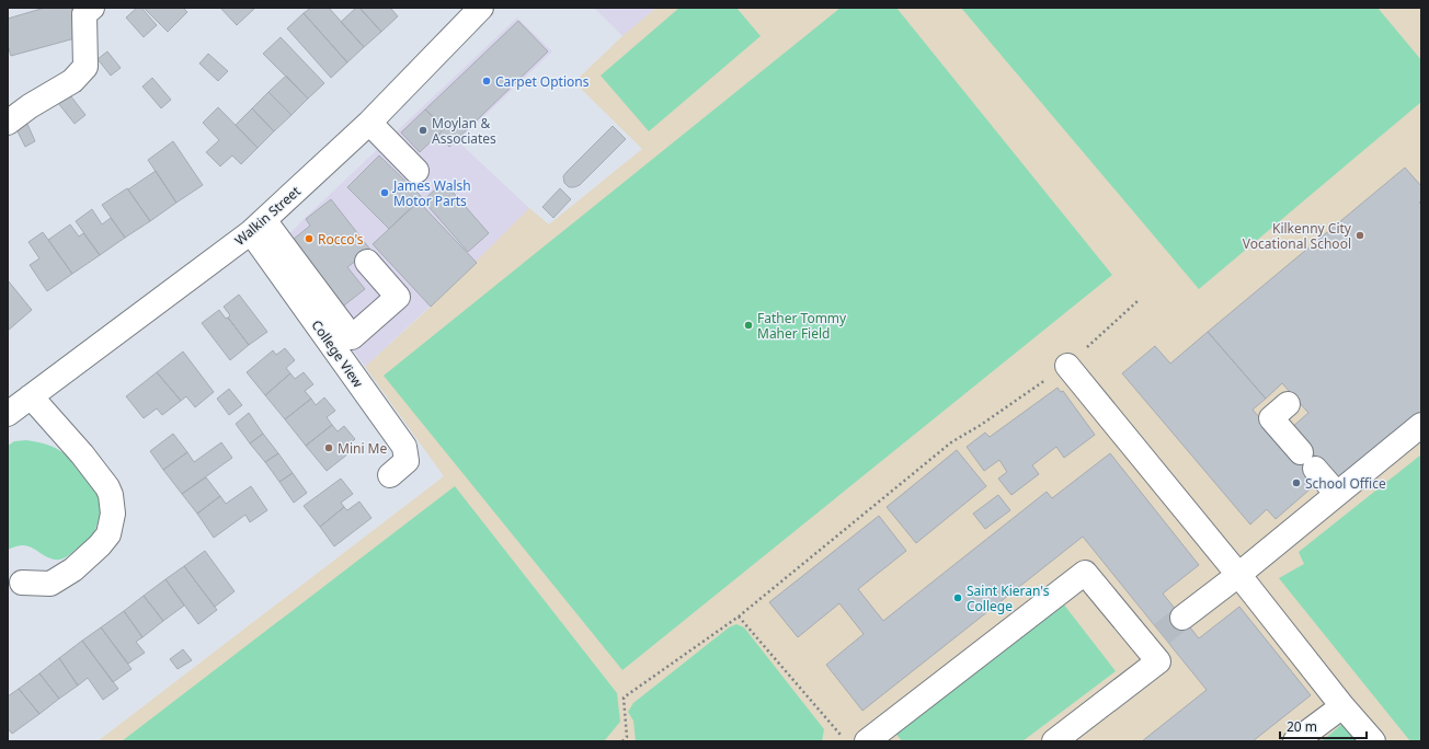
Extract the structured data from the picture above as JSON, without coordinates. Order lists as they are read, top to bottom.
{
  "streets": {
    "street": ["Walkin Street", "College View"]
  },
  "crossings": [
    ["Walkin Street", "College View"]
  ],
  "places": [
    "Carpet Options",
    "Moylan & Associates",
    "James Walsh Motor Parts",
    "Kilkenny City Vocational School",
    "Rocco's",
    "Father Tommy Maher Field",
    "Mini Me",
    "School Office",
    "Saint Kieran's College"
  ],
  "scale_bar": "20 m"
}
